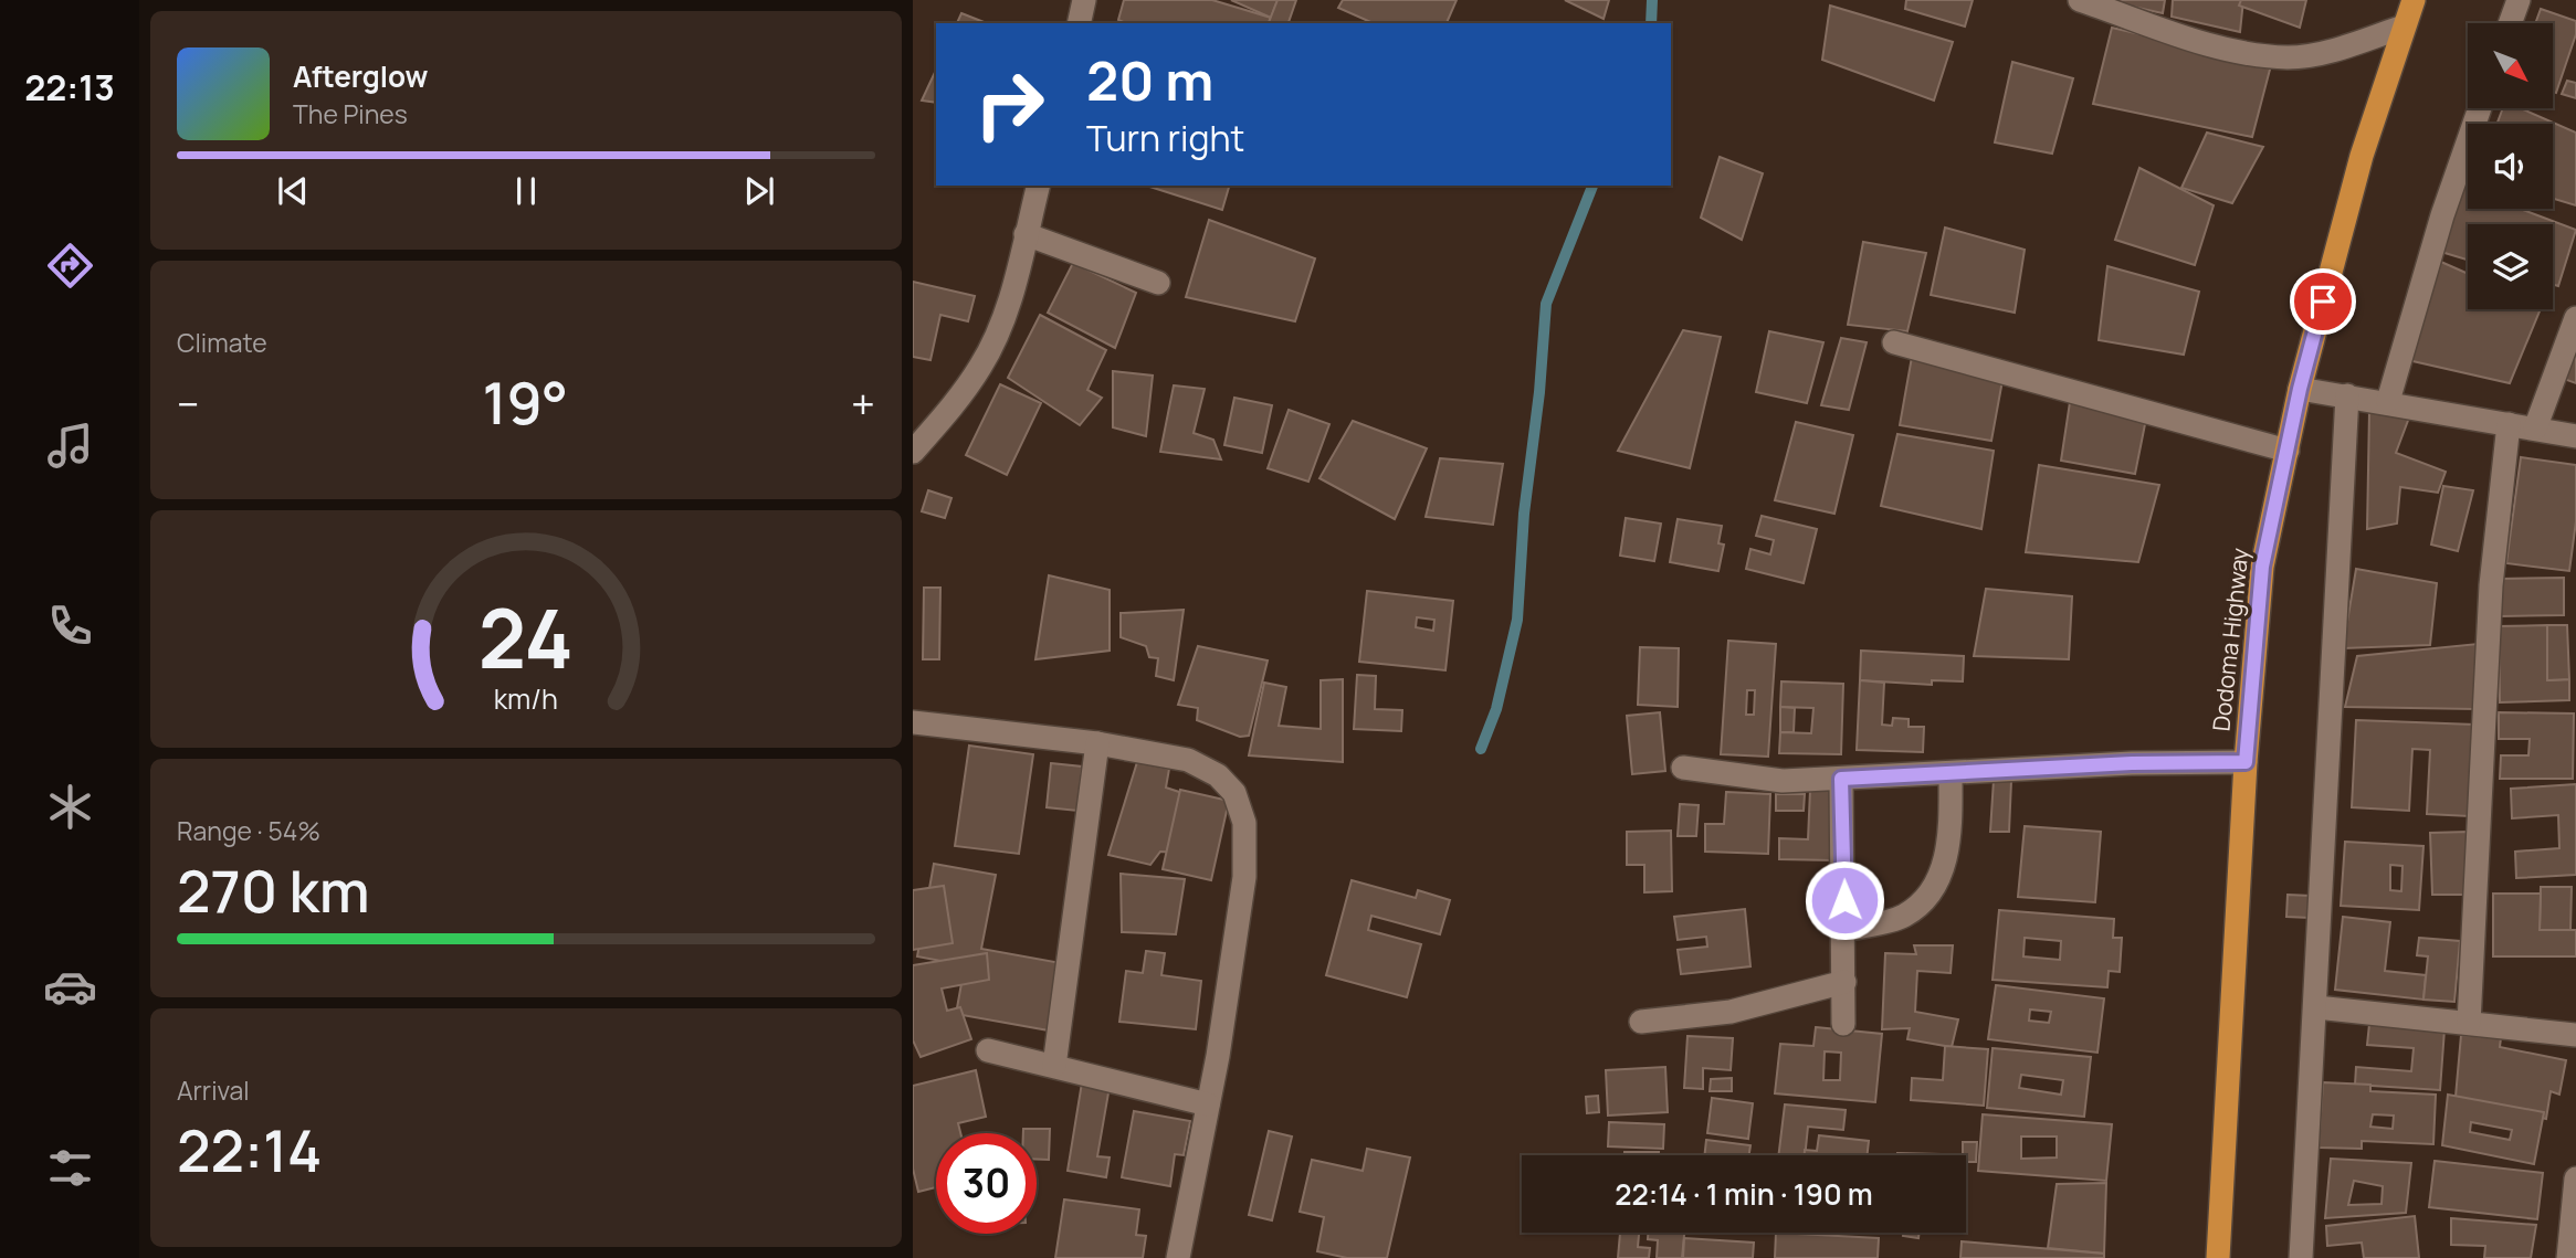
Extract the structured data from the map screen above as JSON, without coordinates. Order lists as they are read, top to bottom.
{
  "streets": {
    "highway": ["Dodoma Highway"]
  },
  "north": "bottom right",
  "page": {
    "tabs": "22:13",
    "turn": ["20 m", "Turn right"],
    "song": ["Afterglow", "The Pines"],
    "tile": [
      "Climate",
      ["Range · 54%", "270 km"],
      ["Arrival", "22:14"]
    ],
    "heat": ["−", "19°", "+"],
    "limit": "30",
    "trip": "22:14 · 1 min · 190 m",
    "gauge": ["24", "km/h"]
  }
}
